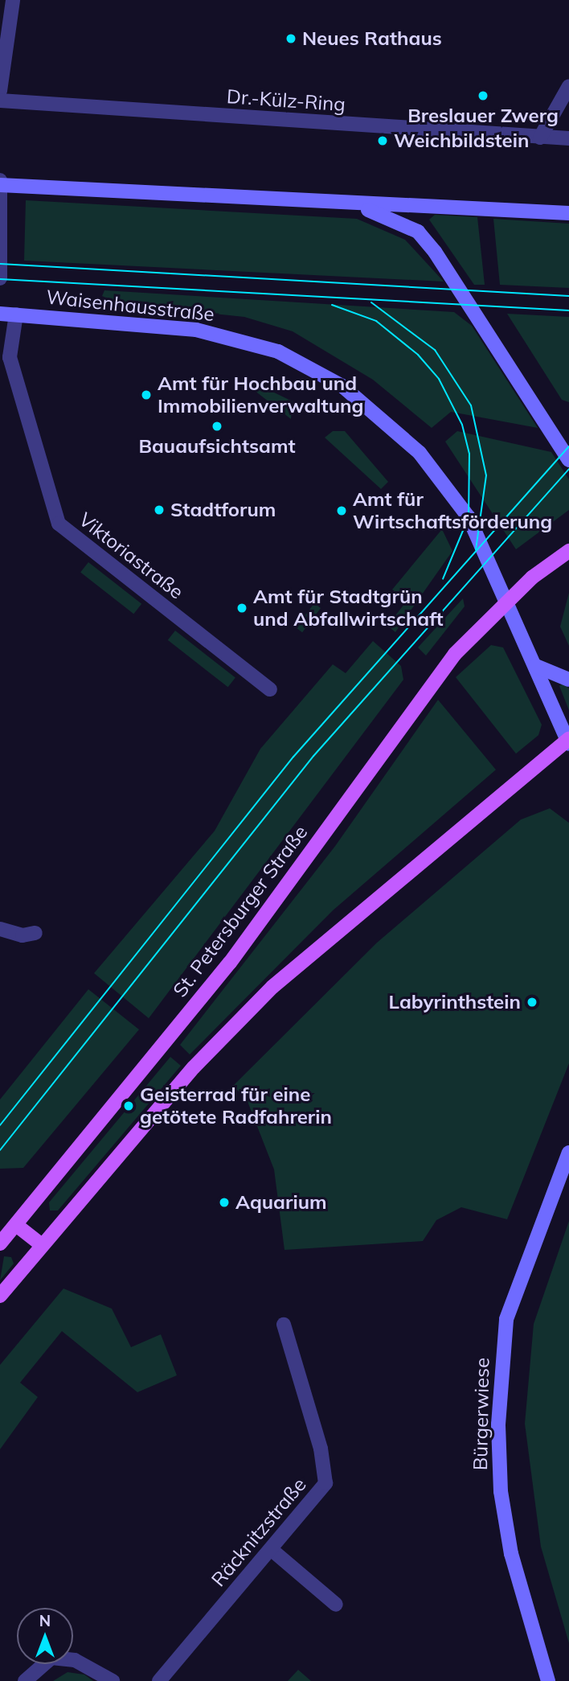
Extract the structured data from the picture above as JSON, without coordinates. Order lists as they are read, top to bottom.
{
  "streets": {
    "main road": ["Waisenhausstraße", "St. Petersburger Straße", "Bürgerwiese"],
    "street": ["Dr.-Külz-Ring", "Viktoriastraße", "Räcknitzstraße"]
  },
  "crossings": [
    ["Waisenhausstraße", "Viktoriastraße"],
    ["Waisenhausstraße", "St. Petersburger Straße"]
  ],
  "places": [
    "Neues Rathaus",
    "Breslauer Zwerg",
    "Weichbildstein",
    "Amt für Hochbau und Immobilienverwaltung",
    "Bauaufsichtsamt",
    "Stadtforum",
    "Amt für Wirtschaftsförderung",
    "Amt für Stadtgrün und Abfallwirtschaft",
    "Labyrinthstein",
    "Geisterrad für eine getötete Radfahrerin",
    "Aquarium"
  ],
  "north": "top"
}
